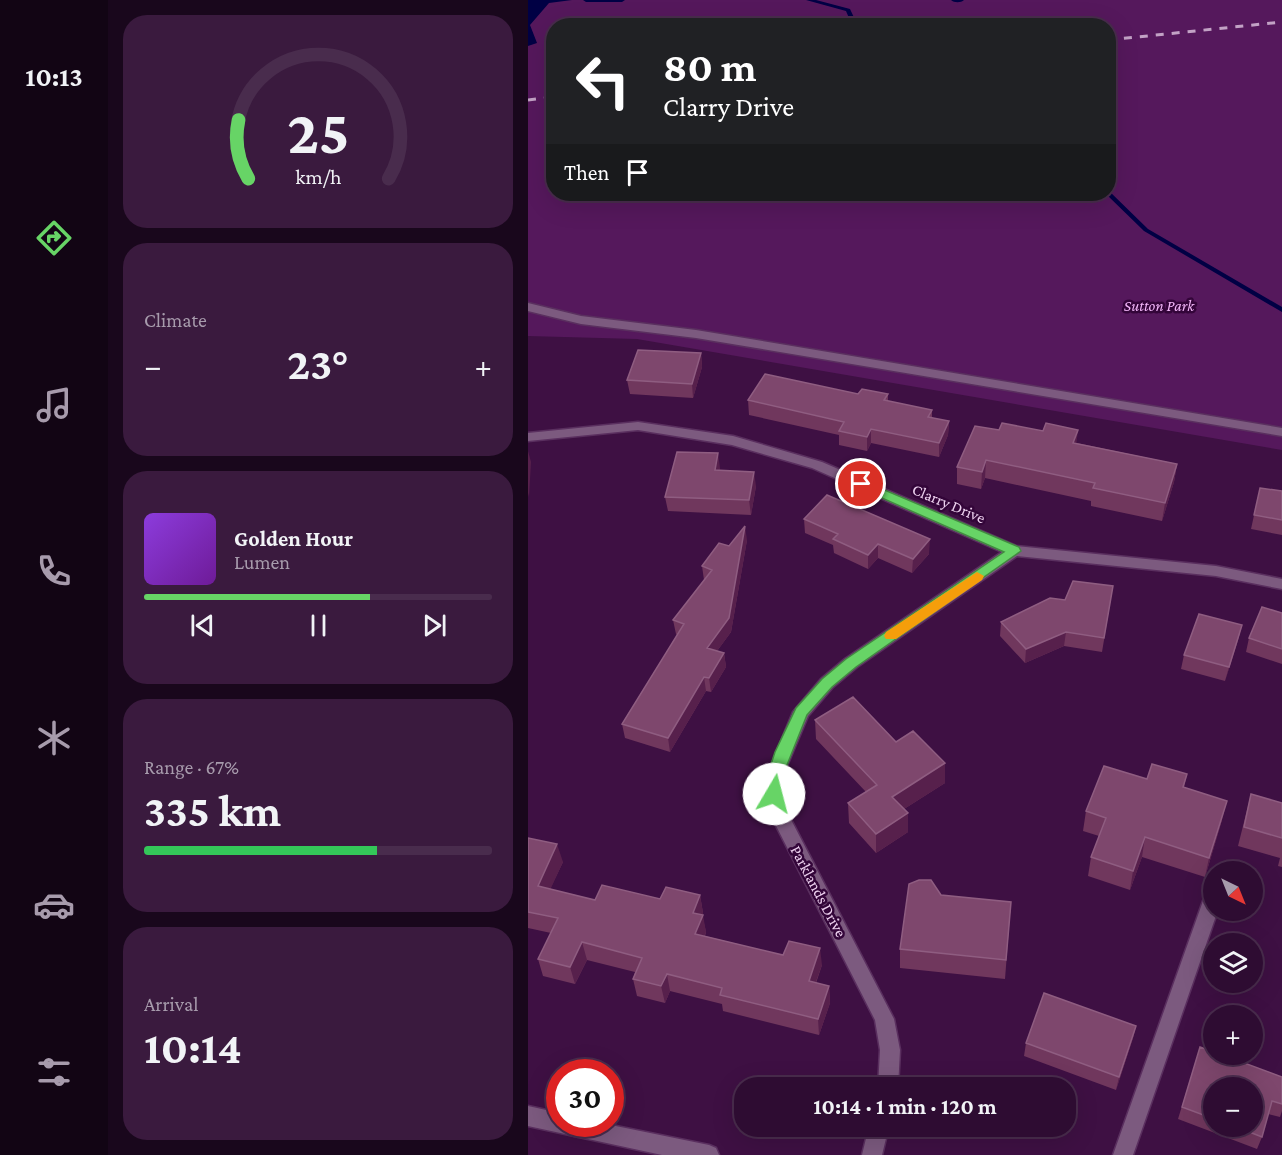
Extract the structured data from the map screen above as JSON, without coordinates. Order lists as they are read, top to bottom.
{
  "streets": {
    "street": ["Clarry Drive", "Parklands Drive"]
  },
  "crossings": [
    ["Clarry Drive", "Parklands Drive"]
  ],
  "parks": ["Sutton Park"],
  "north": "bottom right",
  "page": {
    "tabs": "10:13",
    "turn": ["80 m", "Clarry Drive"],
    "then": "Then",
    "tile": [
      "Climate",
      ["Range · 67%", "335 km"],
      ["Arrival", "10:14"]
    ],
    "heat": ["−", "23°", "+"],
    "song": ["Golden Hour", "Lumen"],
    "map_buttons": ["+", "−"],
    "limit": "30",
    "trip": "10:14 · 1 min · 120 m",
    "gauge": ["25", "km/h"]
  }
}
